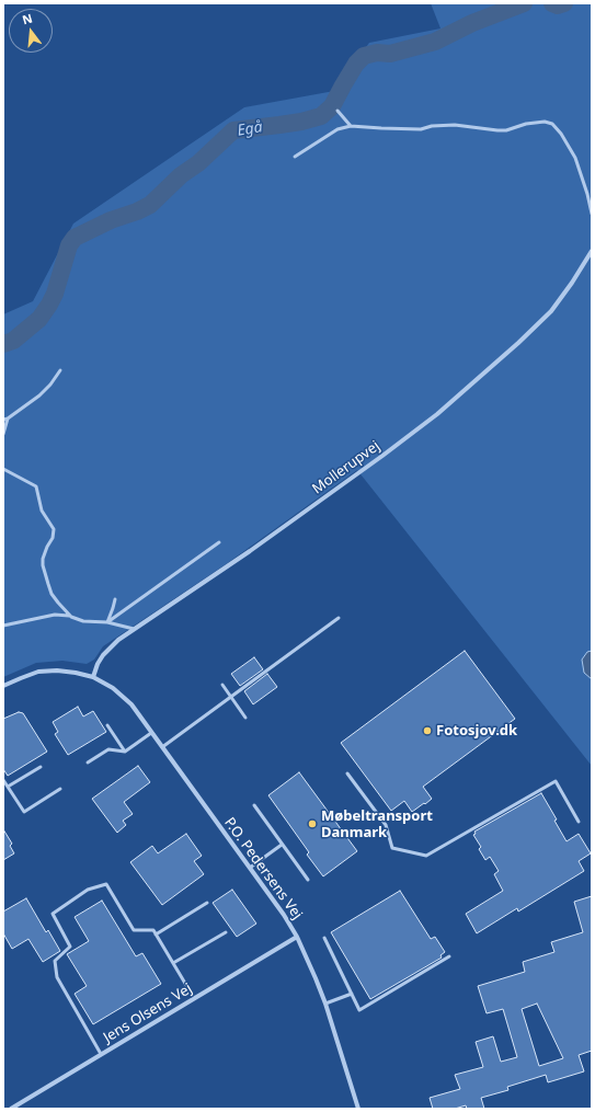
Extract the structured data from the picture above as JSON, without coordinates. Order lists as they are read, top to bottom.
{
  "streets": {
    "street": ["Mollerupvej", "P.O. Pedersens Vej", "Jens Olsens Vej"]
  },
  "crossings": [
    ["Mollerupvej", "P.O. Pedersens Vej"],
    ["P.O. Pedersens Vej", "Jens Olsens Vej"]
  ],
  "water": ["Egå"],
  "places": ["Fotosjov.dk", "Møbeltransport Danmark"],
  "north": "top"
}
